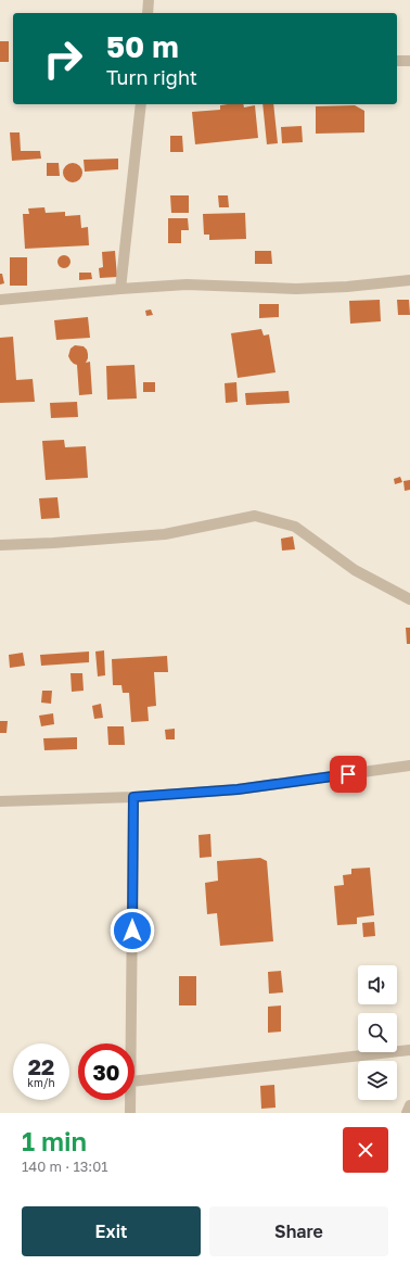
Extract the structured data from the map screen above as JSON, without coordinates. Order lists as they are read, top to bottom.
{
  "page": {
    "turn": ["50 m", "Turn right"],
    "speed": "22 km/h",
    "limit": "30",
    "heading": ["1 min", "140 m · 13:01"],
    "buttons": ["Exit", "Share"]
  }
}
